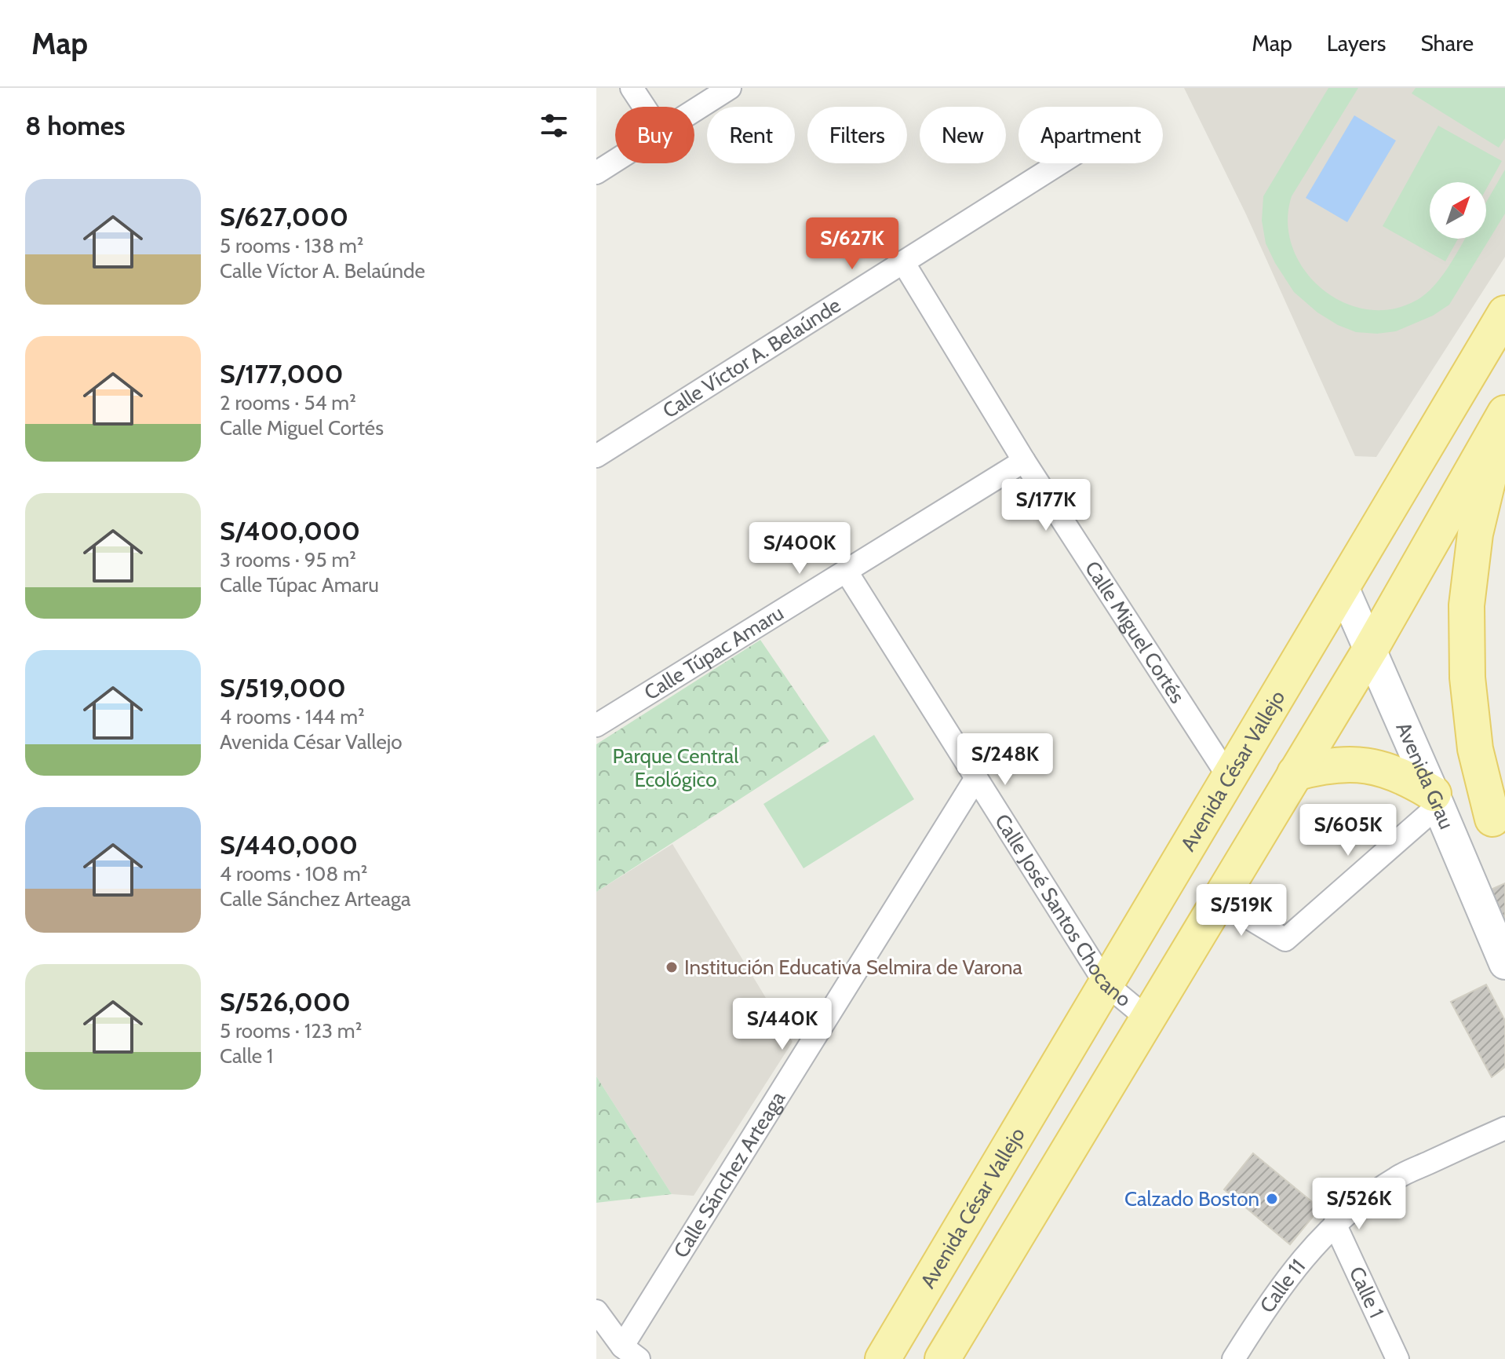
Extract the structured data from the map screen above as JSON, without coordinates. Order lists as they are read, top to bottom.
{
  "streets": {
    "main road": ["Avenida César Vallejo", "Avenida Grau"],
    "street": [
      "Calle Víctor A. Belaúnde",
      "Calle Miguel Cortés",
      "Calle Túpac Amaru",
      "Calle José Santos Chocano",
      "Calle Sánchez Arteaga",
      "Calle 11",
      "Calle 1"
    ]
  },
  "crossings": [
    ["Calle Víctor A. Belaúnde", "Calle Miguel Cortés"],
    ["Calle Miguel Cortés", "Calle Túpac Amaru"],
    ["Calle Miguel Cortés", "Avenida César Vallejo"],
    ["Calle Túpac Amaru", "Calle José Santos Chocano"],
    ["Avenida César Vallejo", "Avenida Grau"],
    ["Avenida César Vallejo", "Calle José Santos Chocano"],
    ["Calle José Santos Chocano", "Calle Sánchez Arteaga"],
    ["Calle 11", "Calle 1"]
  ],
  "parks": ["Parque Central Ecológico"],
  "places": ["Institución Educativa Selmira de Varona", "Calzado Boston"],
  "north": "top right",
  "page": {
    "header": "Map",
    "nav": ["Map", "Layers", "Share"],
    "heading": "8 homes",
    "chip": [
      "Buy",
      "Rent",
      "Filters",
      "New",
      "Apartment"
    ],
    "list": [
      {
        "name": "S/627,000",
        "note": "5 rooms · 138 m² · Calle Víctor A. Belaúnde"
      },
      {
        "name": "S/177,000",
        "note": "2 rooms · 54 m² · Calle Miguel Cortés"
      },
      {
        "name": "S/400,000",
        "note": "3 rooms · 95 m² · Calle Túpac Amaru"
      },
      {
        "name": "S/519,000",
        "note": "4 rooms · 144 m² · Avenida César Vallejo"
      },
      {
        "name": "S/440,000",
        "note": "4 rooms · 108 m² · Calle Sánchez Arteaga"
      },
      {
        "name": "S/526,000",
        "note": "5 rooms · 123 m² · Calle 1"
      }
    ],
    "price": [
      "S/627K",
      "S/177K",
      "S/400K",
      "S/248K",
      "S/605K",
      "S/519K",
      "S/440K",
      "S/526K"
    ]
  }
}
